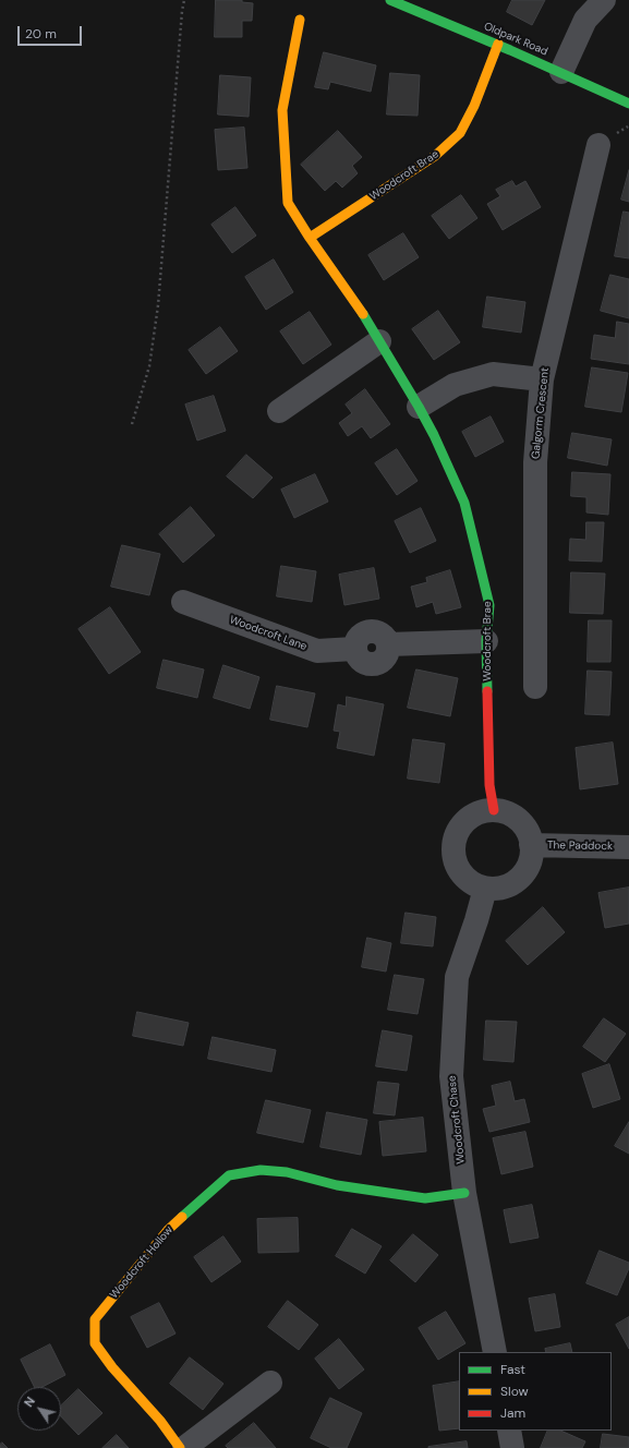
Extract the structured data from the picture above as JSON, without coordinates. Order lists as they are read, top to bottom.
{
  "streets": {
    "street": [
      "Oldpark Road",
      "Woodcroft Brae",
      "Galgorm Crescent",
      "Woodcroft Lane",
      "The Paddock",
      "Woodcroft Chase",
      "Woodcroft Hollow"
    ]
  },
  "crossings": [
    ["Oldpark Road", "Woodcroft Brae"],
    ["Woodcroft Brae", "Woodcroft Lane"],
    ["Woodcroft Brae", "The Paddock"],
    ["Woodcroft Brae", "Woodcroft Chase"],
    ["The Paddock", "Woodcroft Chase"],
    ["Woodcroft Chase", "Woodcroft Hollow"]
  ],
  "legend": ["Fast", "Slow", "Jam"],
  "scale_bar": "20 m",
  "north": "top left"
}
